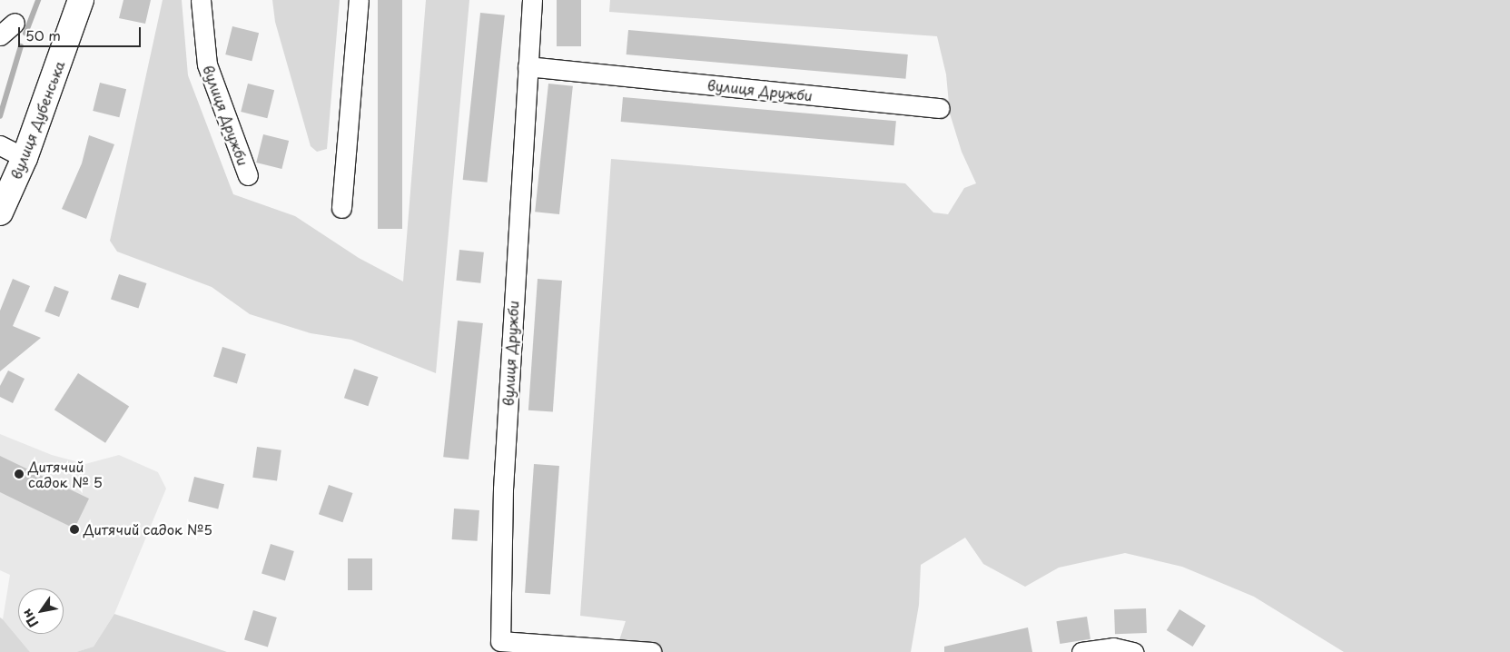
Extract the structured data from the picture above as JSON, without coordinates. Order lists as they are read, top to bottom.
{
  "streets": {
    "main road": ["вулиця Дубенська"],
    "street": ["вулиця Дружби"]
  },
  "places": ["Дитячий садок № 5", "Дитячий садок №5"],
  "scale_bar": "50 m",
  "north": "bottom left"
}
